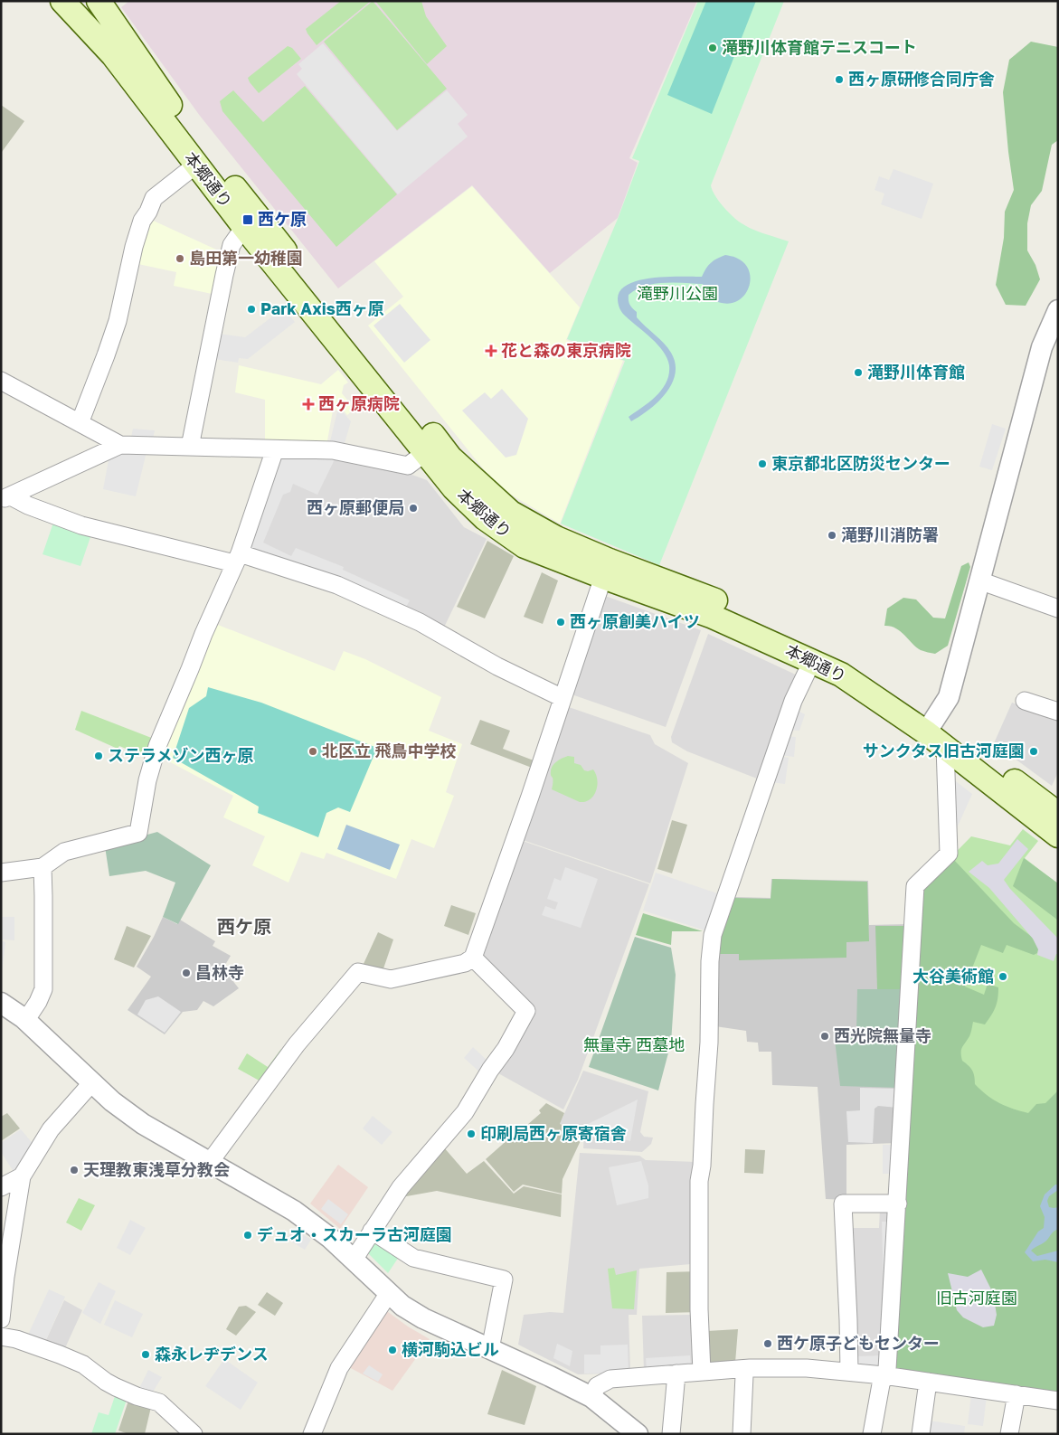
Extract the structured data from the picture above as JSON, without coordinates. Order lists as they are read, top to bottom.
{
  "streets": {
    "main road": ["本郷通り"]
  },
  "districts": ["西ケ原"],
  "parks": ["滝野川公園", "無量寺 西墓地", "旧古河庭園"],
  "places": {
    "other": [
      "滝野川体育館テニスコート",
      "西ヶ原研修合同庁舎",
      "島田第一幼稚園",
      "Park Axis西ヶ原",
      "滝野川体育館",
      "東京都北区防災センター",
      "西ヶ原郵便局",
      "滝野川消防署",
      "西ヶ原創美ハイツ",
      "北区立 飛鳥中学校",
      "サンクタス旧古河庭園",
      "ステラメゾン西ヶ原",
      "昌林寺",
      "大谷美術館",
      "西光院無量寺",
      "印刷局西ヶ原寄宿舎",
      "天理教東浅草分教会",
      "デュオ・スカーラ古河庭園",
      "西ケ原子どもセンター",
      "横河駒込ビル",
      "森永レヂデンス"
    ],
    "transit": ["西ケ原"],
    "health": ["花と森の東京病院", "西ヶ原病院"]
  }
}
